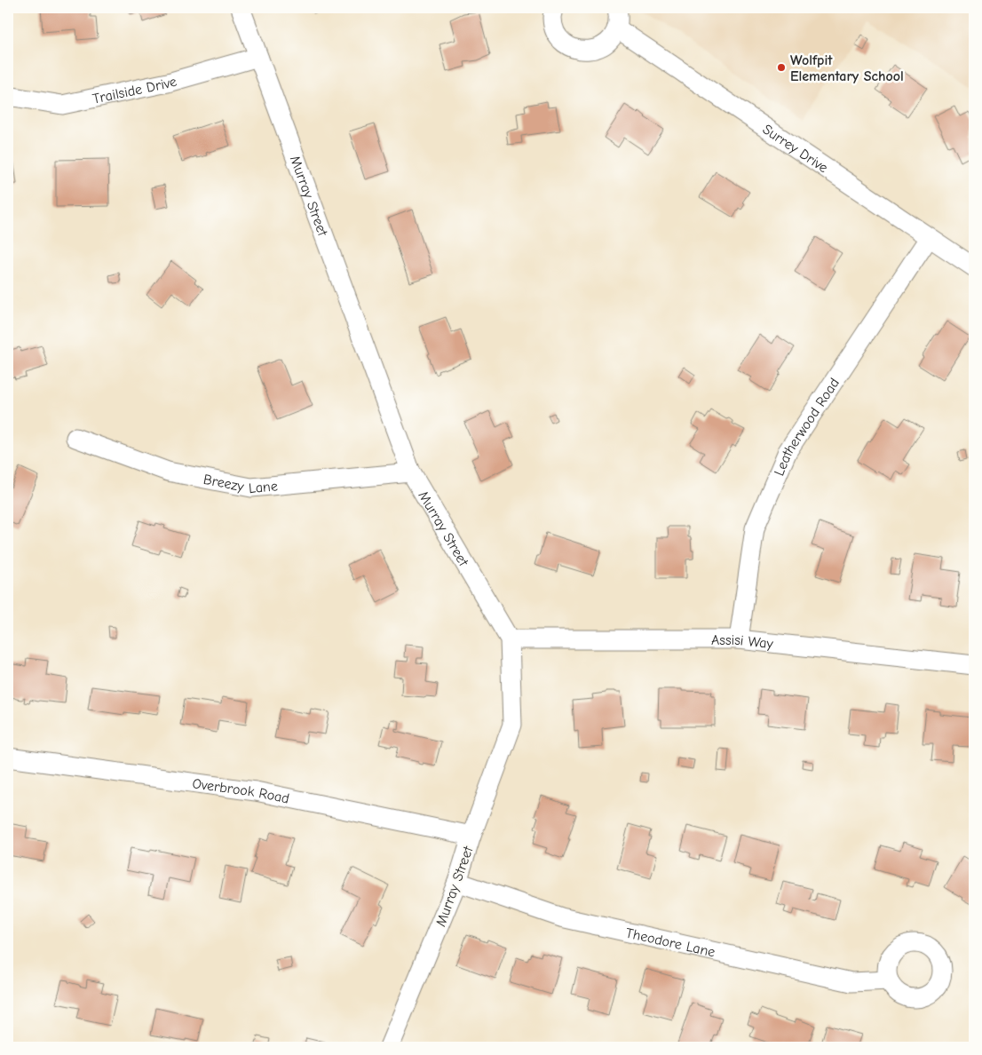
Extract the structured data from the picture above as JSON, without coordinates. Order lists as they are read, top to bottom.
{
  "streets": {
    "street": [
      "Trailside Drive",
      "Surrey Drive",
      "Murray Street",
      "Leatherwood Road",
      "Breezy Lane",
      "Assisi Way",
      "Overbrook Road",
      "Theodore Lane"
    ]
  },
  "crossings": [
    ["Trailside Drive", "Murray Street"],
    ["Surrey Drive", "Leatherwood Road"],
    ["Murray Street", "Breezy Lane"],
    ["Murray Street", "Assisi Way"],
    ["Murray Street", "Overbrook Road"],
    ["Murray Street", "Theodore Lane"],
    ["Leatherwood Road", "Assisi Way"]
  ],
  "places": ["Wolfpit Elementary School"]
}
